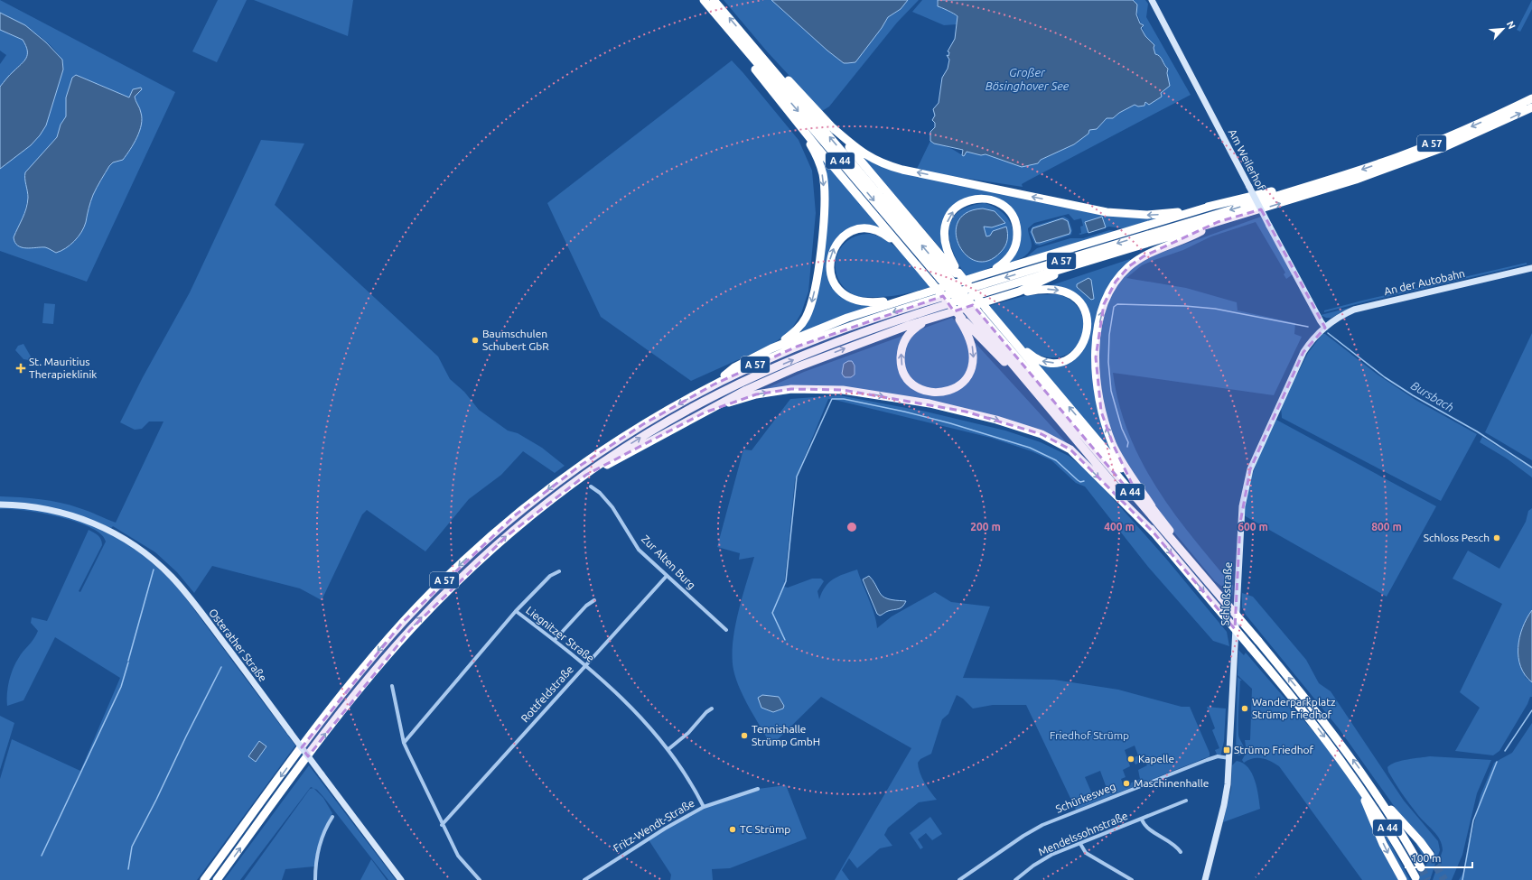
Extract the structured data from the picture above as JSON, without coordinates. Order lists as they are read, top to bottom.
{
  "streets": {
    "highway": ["A 57", "A 44"],
    "main road": [
      "Am Weilerhof",
      "An der Autobahn",
      "Schloßstraße",
      "Osterather Straße"
    ],
    "street": [
      "Zur Alten Burg",
      "Liegnitzer Straße",
      "Rottfeldstraße",
      "Schürkesweg",
      "Fritz-Wendt-Straße",
      "Mendelssohnstraße"
    ]
  },
  "crossings": [
    ["Am Weilerhof", "An der Autobahn"],
    ["Am Weilerhof", "Schloßstraße"],
    ["An der Autobahn", "Schloßstraße"],
    ["Zur Alten Burg", "Rottfeldstraße"],
    ["Schloßstraße", "Schürkesweg"],
    ["Liegnitzer Straße", "Rottfeldstraße"],
    ["Liegnitzer Straße", "Fritz-Wendt-Straße"]
  ],
  "water": ["Großer Bösinghover See", "Bursbach"],
  "parks": ["Friedhof Strümp"],
  "places": {
    "other": [
      "Baumschulen Schubert GbR",
      "Schloss Pesch",
      "Wanderparkplatz Strümp Friedhof",
      "Tennishalle Strümp GmbH",
      "Kapelle",
      "Maschinenhalle",
      "TC Strümp"
    ],
    "health": ["St. Mauritius Therapieklinik"],
    "transit": ["Strümp Friedhof"]
  },
  "scale_bar": "100 m",
  "north": "top right",
  "rings": [
    "200 m",
    "400 m",
    "600 m",
    "800 m"
  ]
}
